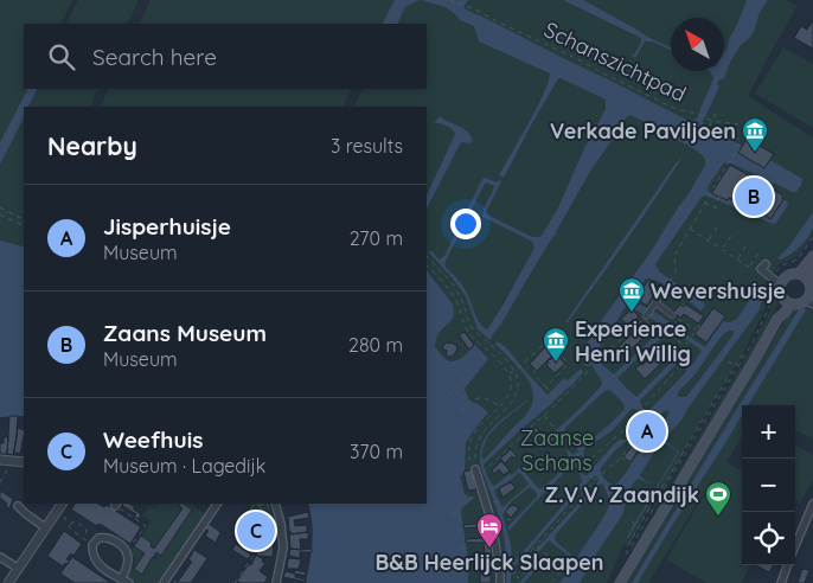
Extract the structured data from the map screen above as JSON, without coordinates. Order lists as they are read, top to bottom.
{
  "streets": {
    "path": ["Schanszichtpad"]
  },
  "parks": ["Zaanse Schans"],
  "places": {
    "museum": ["Verkade Paviljoen", "Wevershuisje", "Experience Henri Willig"],
    "sports": ["Z.V.V. Zaandijk"],
    "hotel": ["B&B Heerlijck Slaapen"]
  },
  "north": "top left",
  "page": {
    "search": "Search here",
    "heading": ["Nearby", "3 results"],
    "pins": ["B", "A", "C"],
    "list": [
      {
        "mark": "A",
        "name": "Jisperhuisje",
        "note": "Museum",
        "value": "270 m"
      },
      {
        "mark": "B",
        "name": "Zaans Museum",
        "note": "Museum",
        "value": "280 m"
      },
      {
        "mark": "C",
        "name": "Weefhuis",
        "note": "Museum · Lagedijk",
        "value": "370 m"
      }
    ],
    "map_buttons": ["+", "−"]
  }
}
